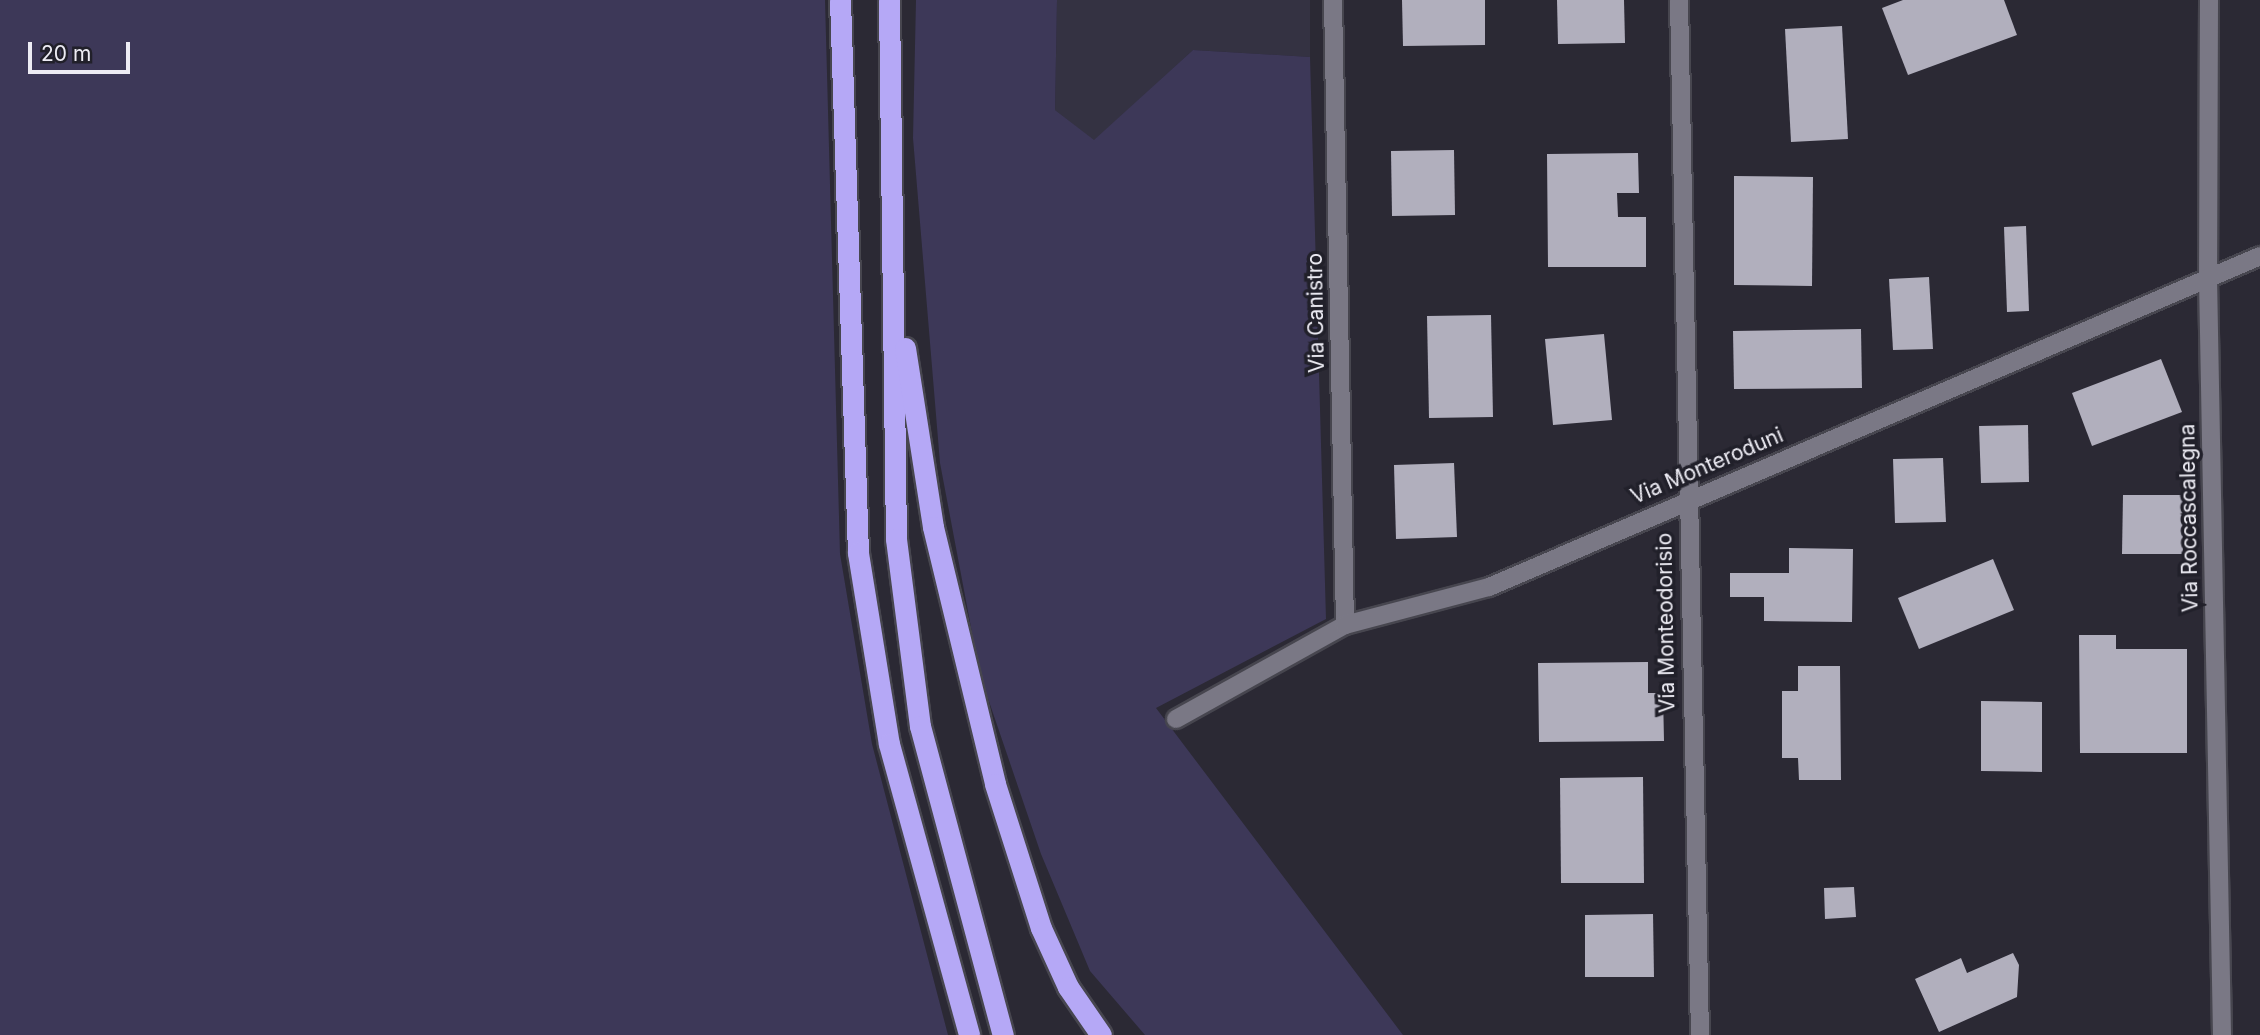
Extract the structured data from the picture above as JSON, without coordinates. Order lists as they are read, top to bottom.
{
  "streets": {
    "street": [
      "Via Canistro",
      "Via Monteroduni",
      "Via Roccascalegna",
      "Via Monteodorisio"
    ]
  },
  "crossings": [
    ["Via Canistro", "Via Monteroduni"],
    ["Via Monteroduni", "Via Roccascalegna"],
    ["Via Monteroduni", "Via Monteodorisio"]
  ],
  "scale_bar": "20 m"
}
